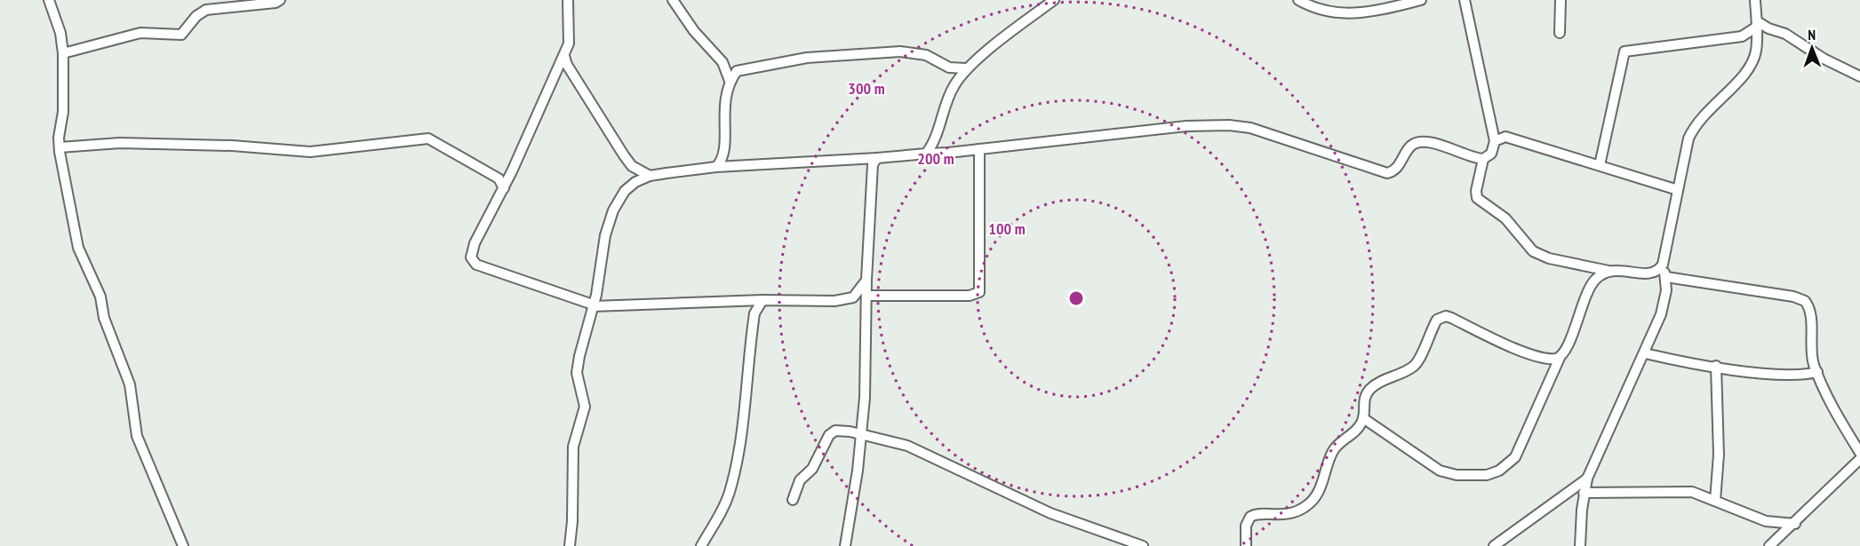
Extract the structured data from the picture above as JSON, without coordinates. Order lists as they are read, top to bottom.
{
  "north": "top",
  "rings": ["300 m", "200 m", "100 m"]
}
